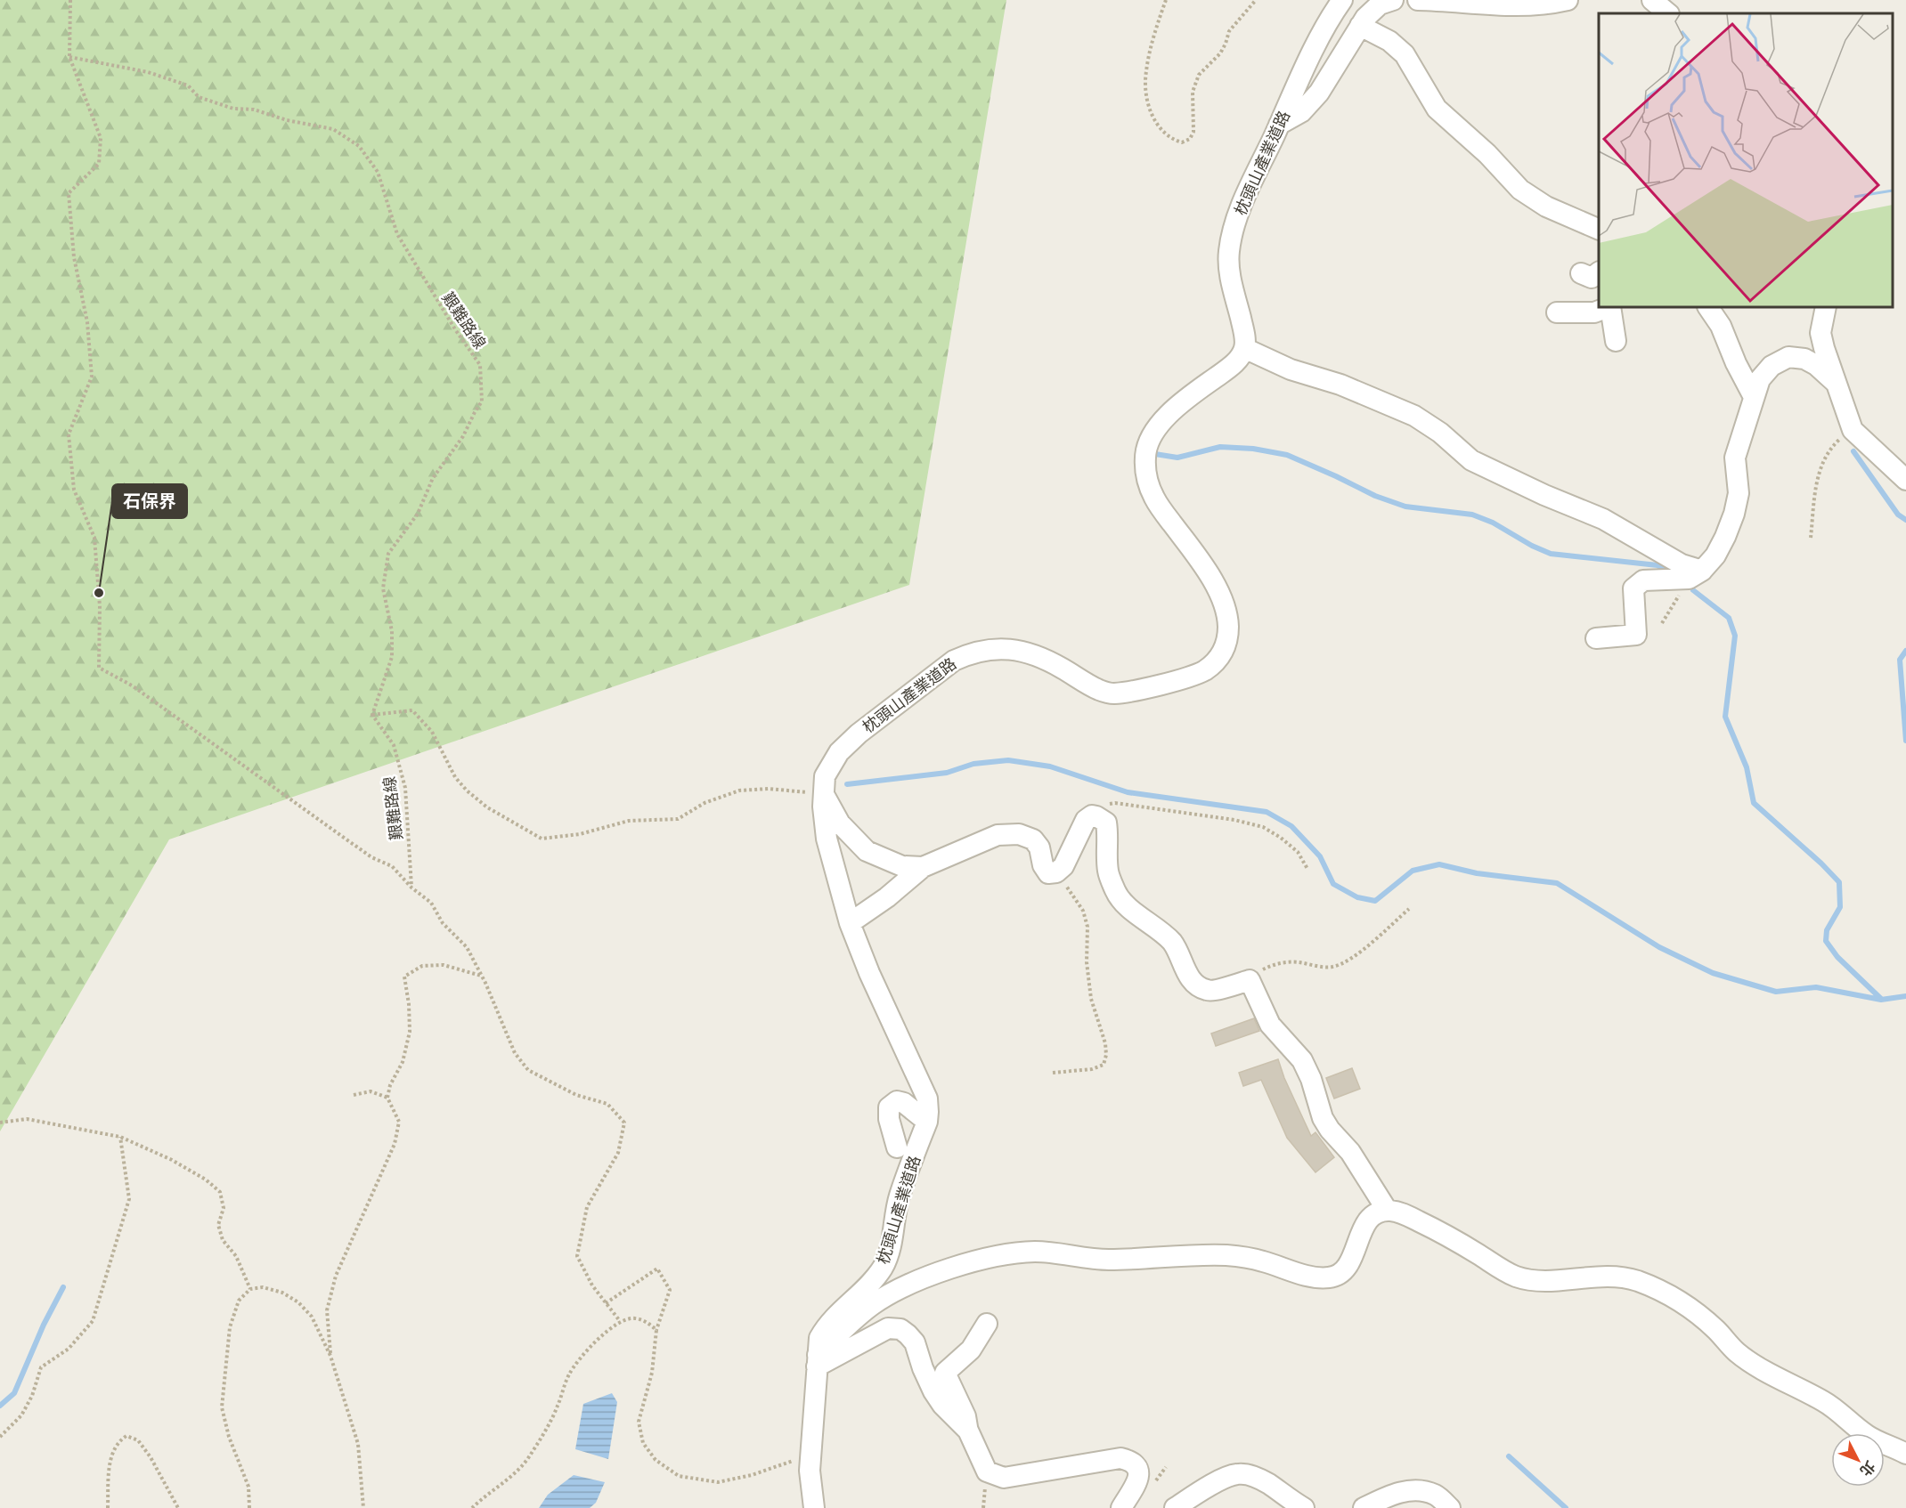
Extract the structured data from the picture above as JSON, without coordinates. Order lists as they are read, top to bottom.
{
  "streets": {
    "street": ["枕頭山產業道路"],
    "path": ["艱難路線"]
  },
  "places": ["石保界"],
  "north": "bottom right"
}
